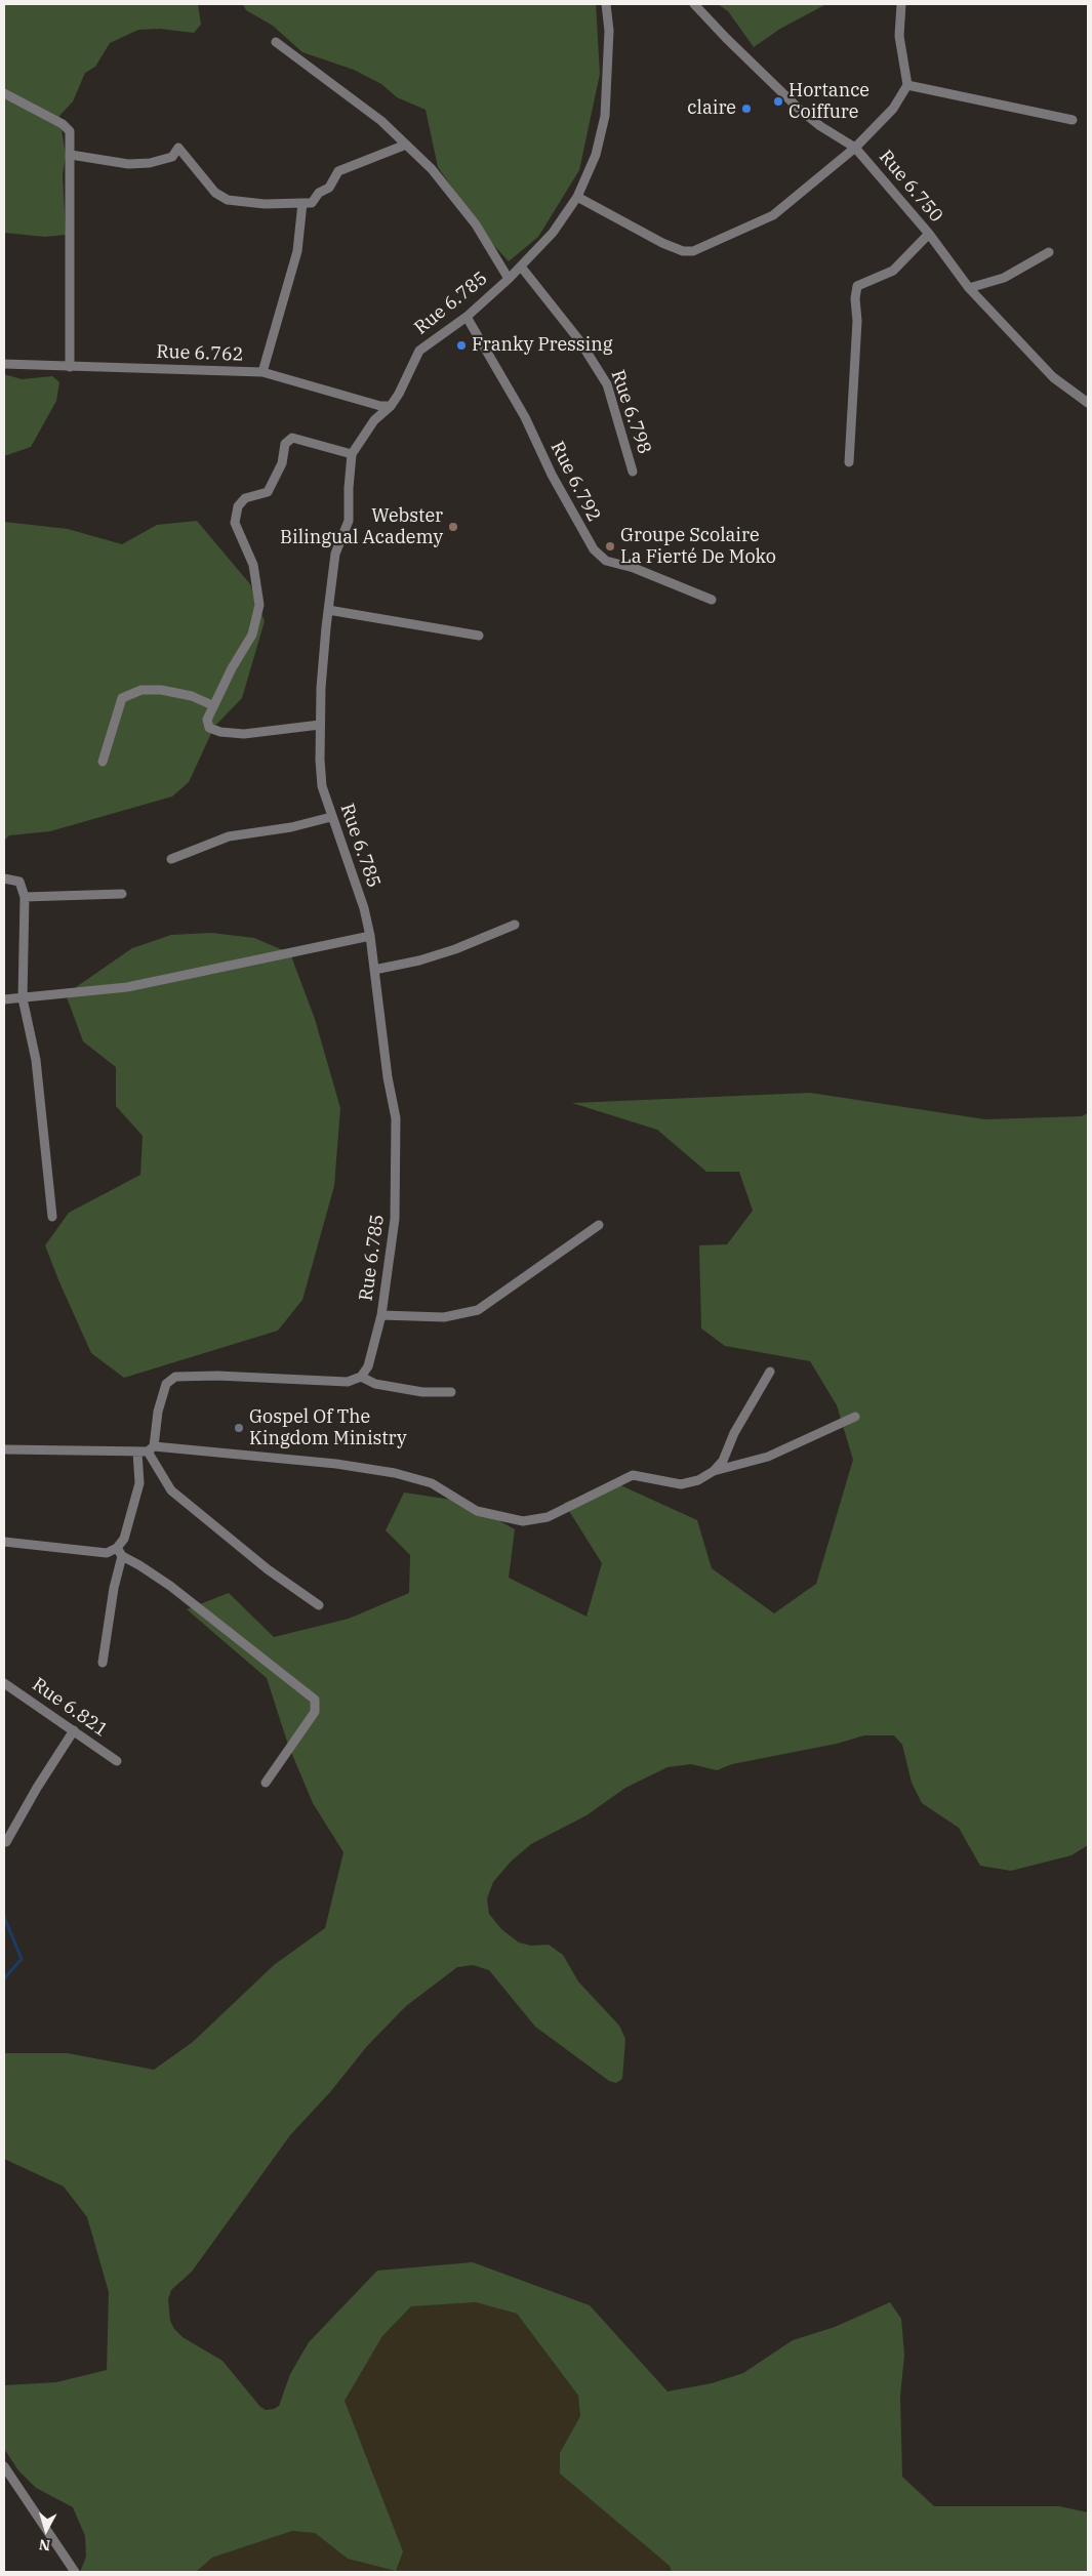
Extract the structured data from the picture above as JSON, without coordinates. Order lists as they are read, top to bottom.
{
  "streets": {
    "street": [
      "Rue 6.750",
      "Rue 6.785",
      "Rue 6.762",
      "Rue 6.798",
      "Rue 6.792",
      "Rue 6.821"
    ]
  },
  "crossings": [
    ["Rue 6.785", "Rue 6.762"],
    ["Rue 6.785", "Rue 6.798"],
    ["Rue 6.785", "Rue 6.792"]
  ],
  "places": [
    "Hortance Coiffure",
    "claire",
    "Franky Pressing",
    "Webster Bilingual Academy",
    "Groupe Scolaire La Fierté De Moko",
    "Gospel Of The Kingdom Ministry"
  ],
  "north": "bottom"
}
